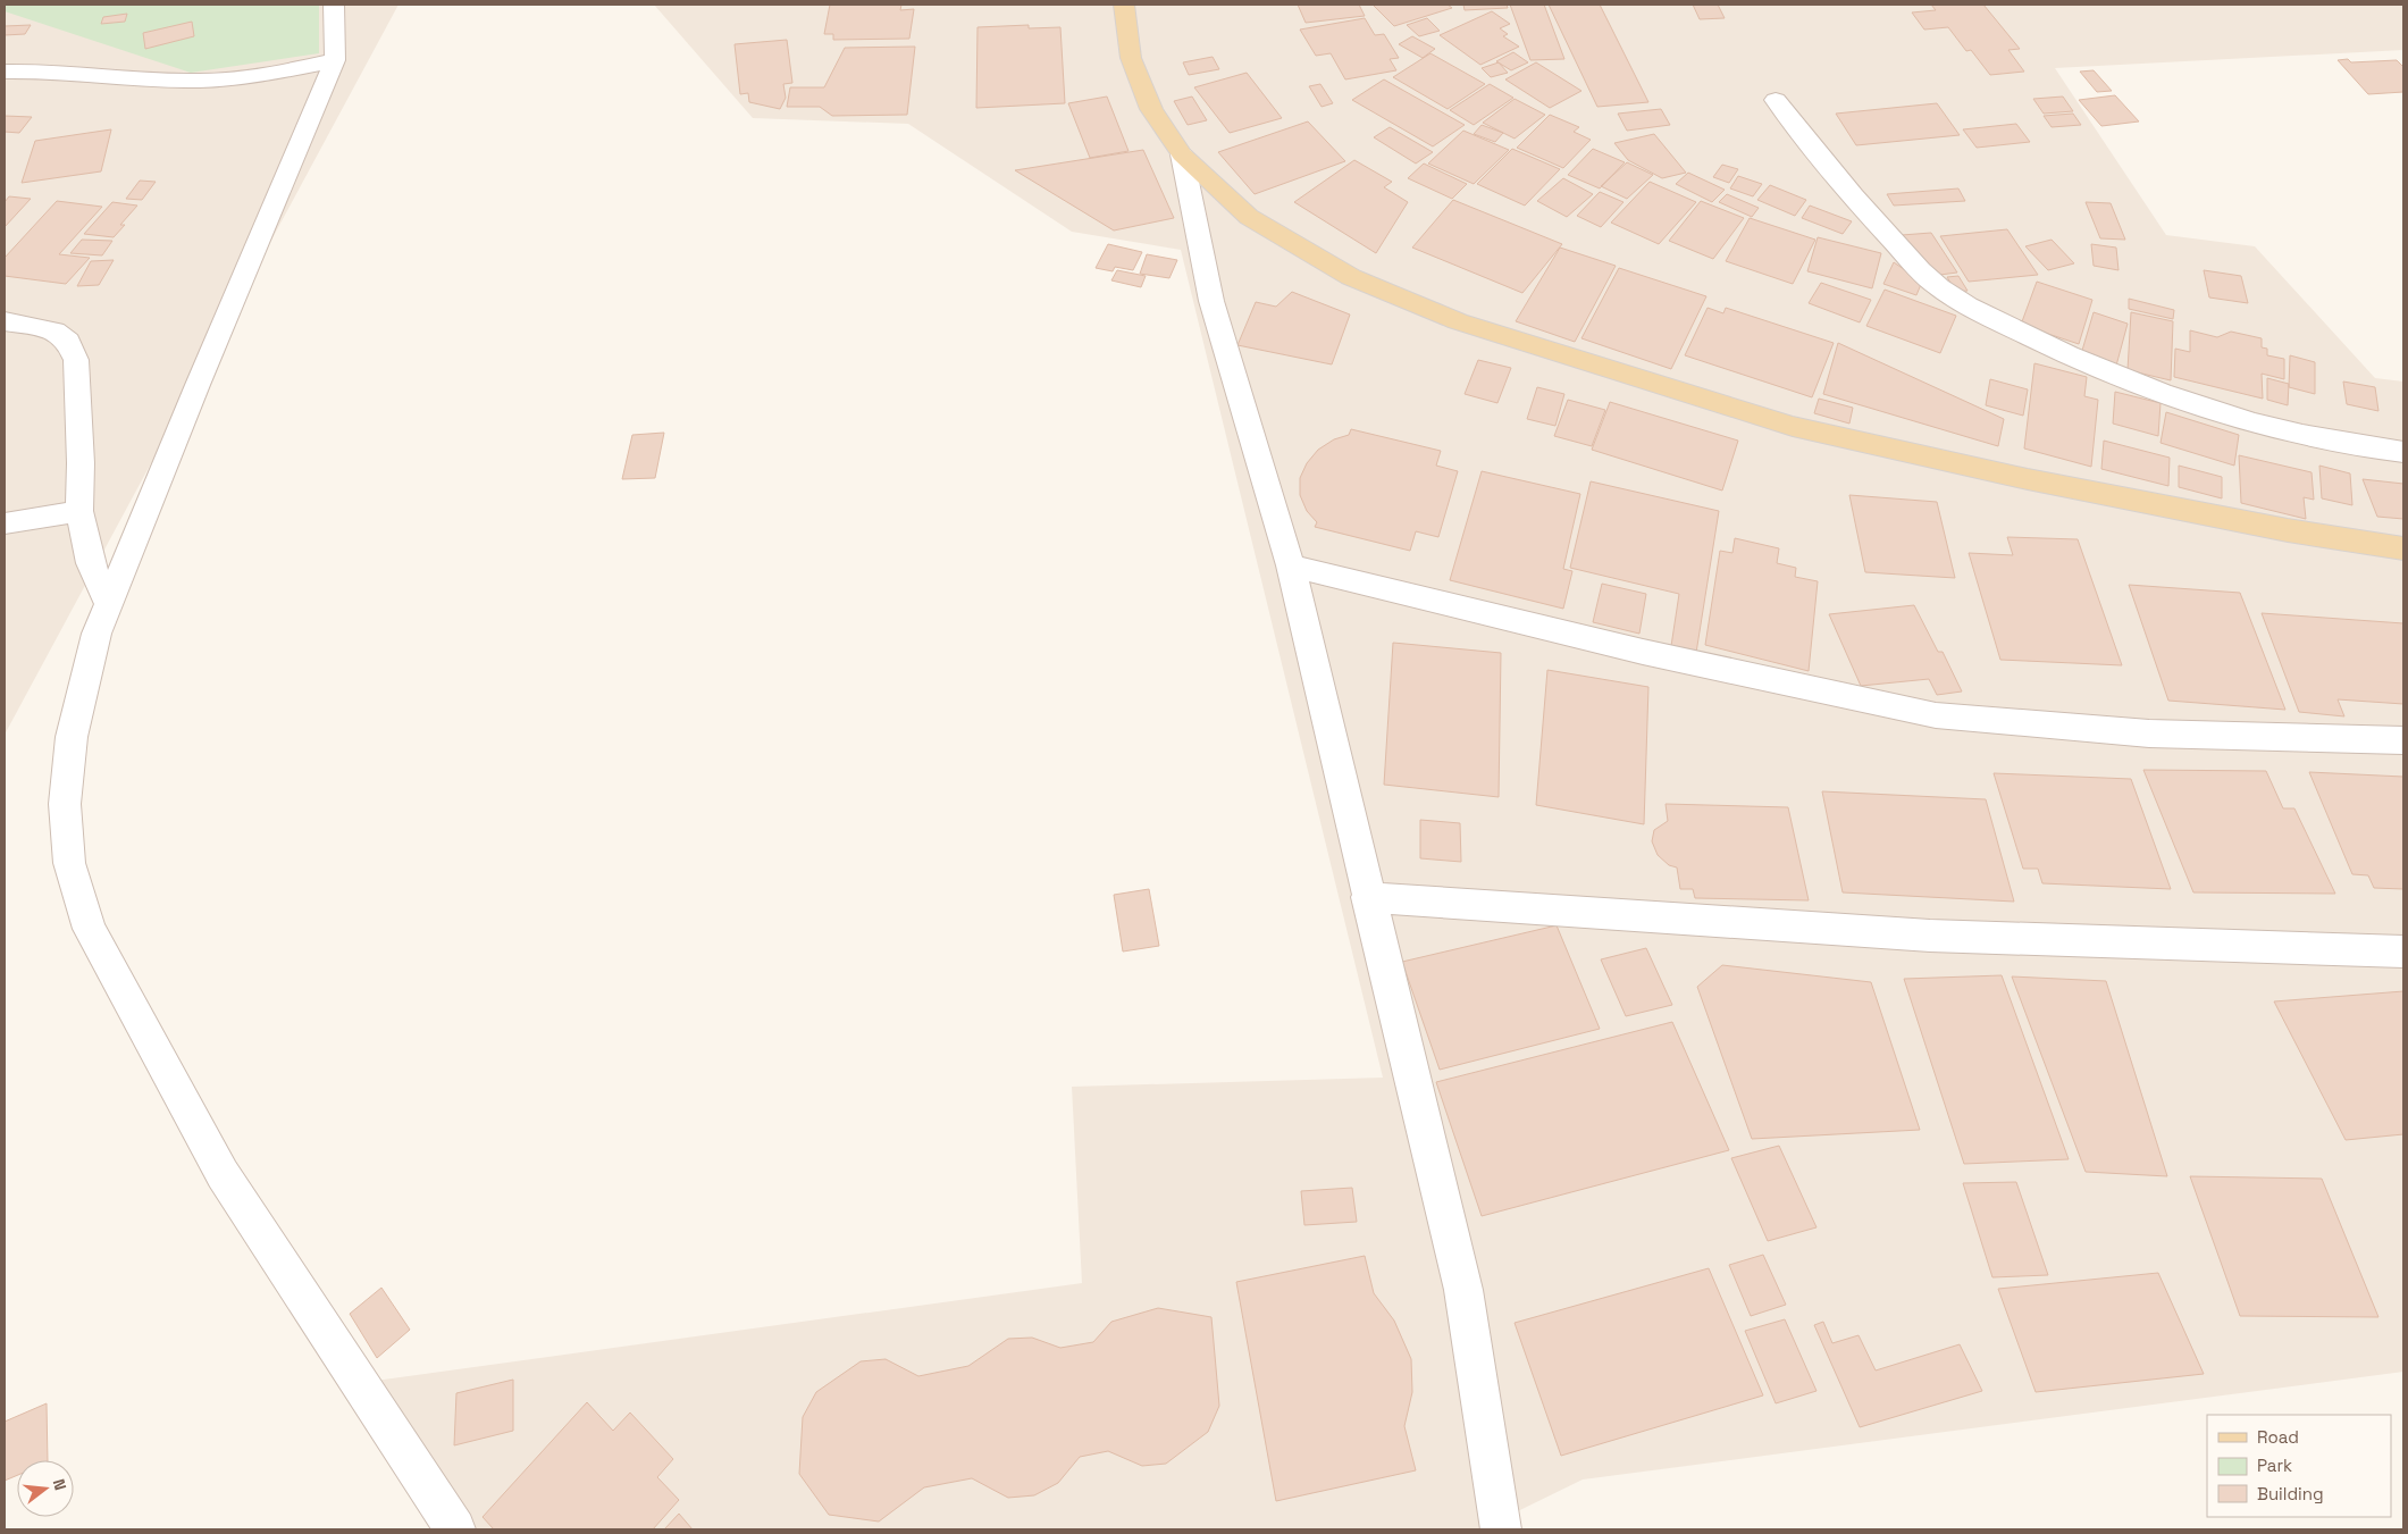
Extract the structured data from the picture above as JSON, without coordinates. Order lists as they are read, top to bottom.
{
  "legend": ["Road", "Park", "Building"],
  "north": "right"
}
